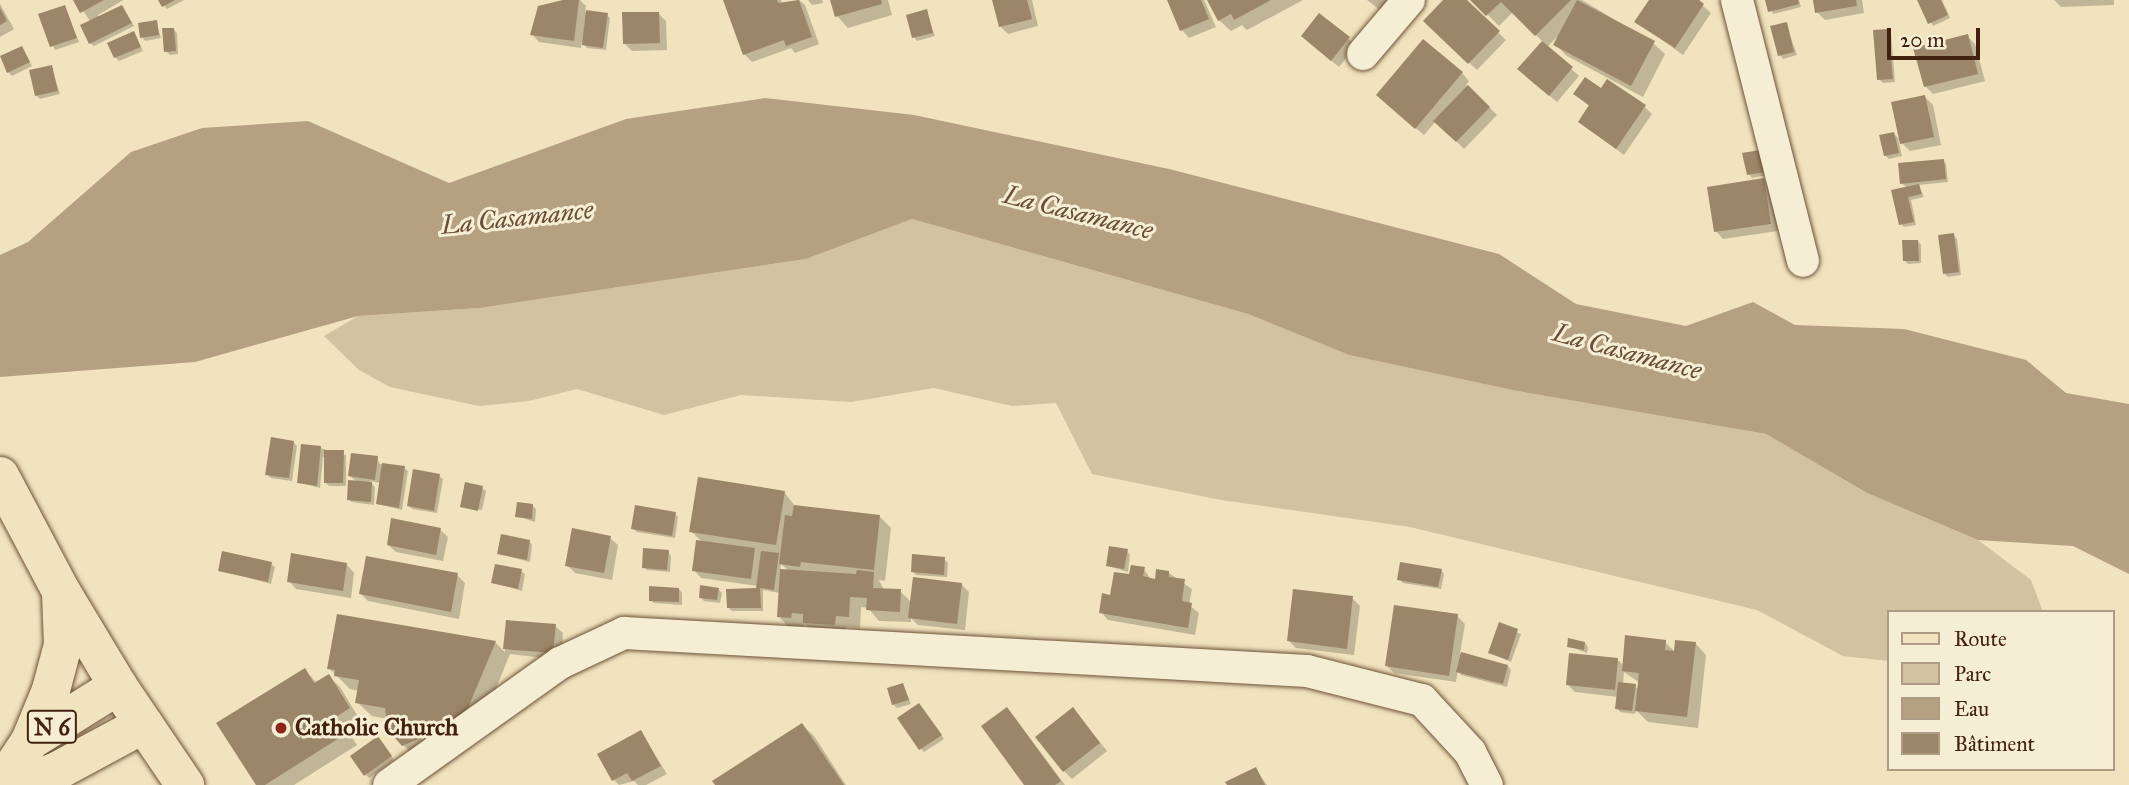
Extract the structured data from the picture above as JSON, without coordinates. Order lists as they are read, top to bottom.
{
  "streets": {
    "main road": ["N 6"]
  },
  "water": ["La Casamance"],
  "places": ["Catholic Church"],
  "legend": [
    "Route",
    "Parc",
    "Eau",
    "Bâtiment"
  ],
  "scale_bar": "20 m"
}
